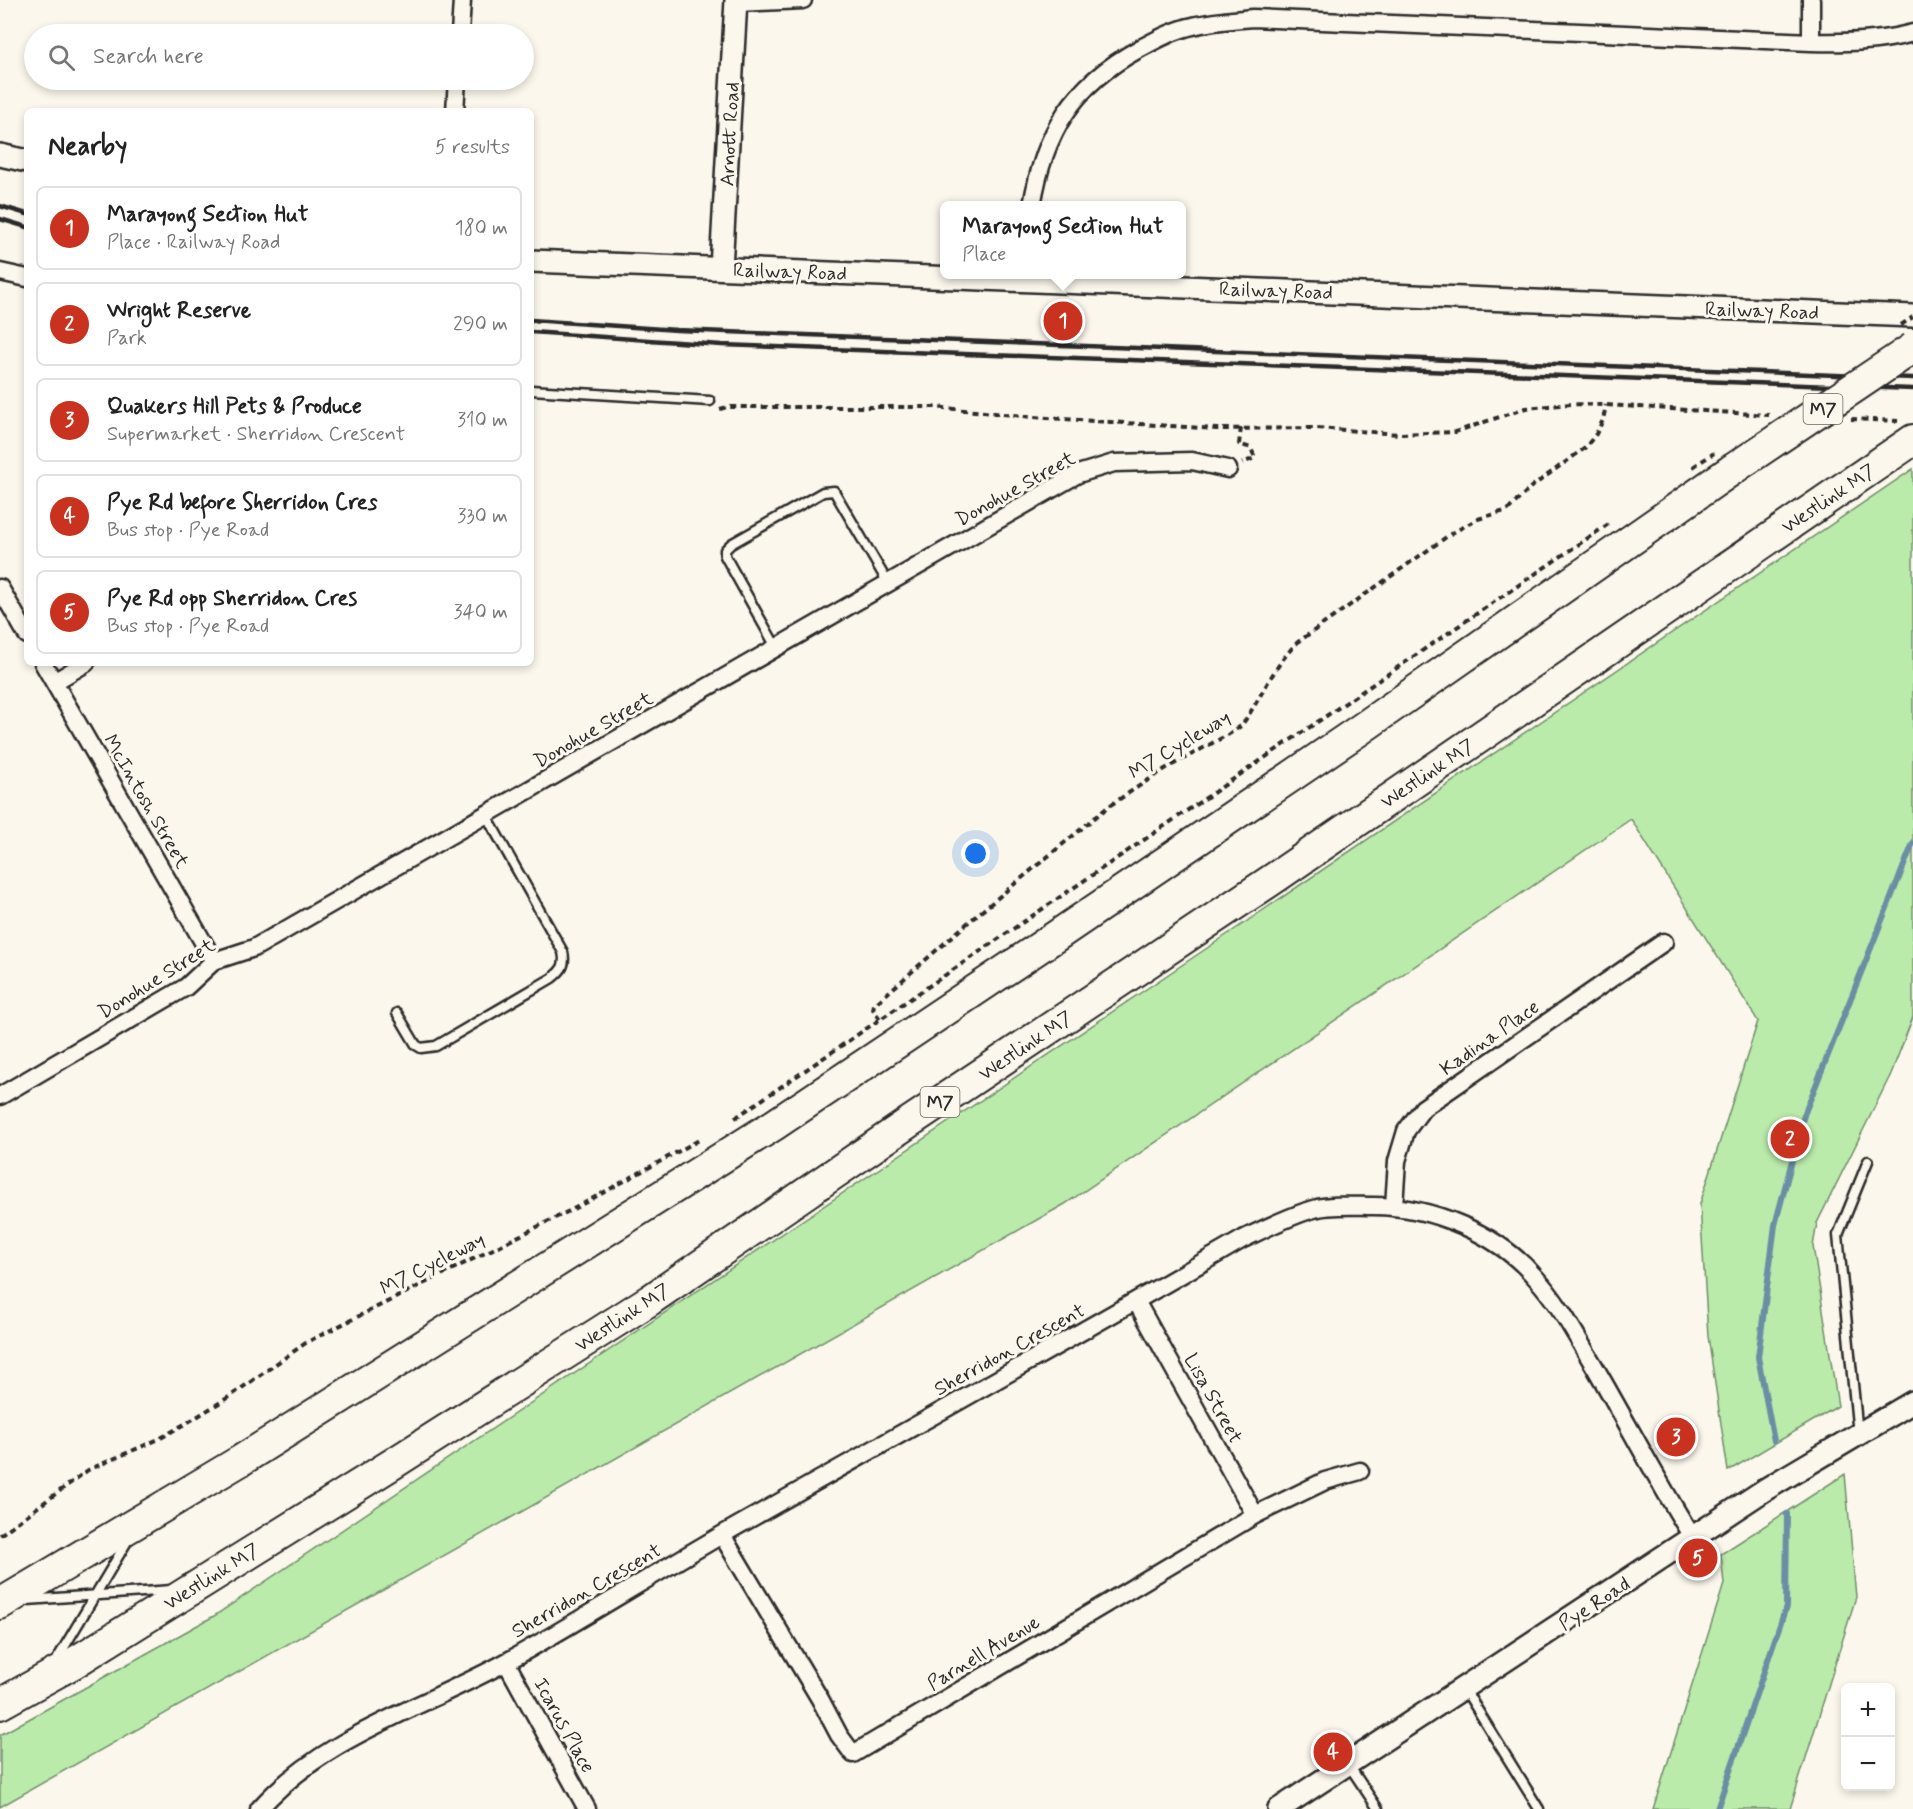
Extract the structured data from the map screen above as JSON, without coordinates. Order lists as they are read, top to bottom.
{
  "streets": {
    "highway": ["M7", "Westlink M7"],
    "street": [
      "Arnott Road",
      "Railway Road",
      "Donohue Street",
      "McIntosh Street",
      "Kadina Place",
      "Sherridon Crescent",
      "Lisa Street",
      "Pye Road",
      "Parnell Avenue",
      "Icarus Place"
    ],
    "path": ["M7 Cycleway"]
  },
  "crossings": [
    ["Arnott Road", "Railway Road"],
    ["Donohue Street", "McIntosh Street"],
    ["Kadina Place", "Sherridon Crescent"],
    ["Sherridon Crescent", "Lisa Street"],
    ["Sherridon Crescent", "Pye Road"],
    ["Sherridon Crescent", "Parnell Avenue"],
    ["Sherridon Crescent", "Icarus Place"],
    ["Lisa Street", "Parnell Avenue"]
  ],
  "page": {
    "search": "Search here",
    "heading": ["Nearby", "5 results"],
    "list": [
      {
        "mark": "1",
        "name": "Marayong Section Hut",
        "note": "Place · Railway Road",
        "value": "180 m"
      },
      {
        "mark": "2",
        "name": "Wright Reserve",
        "note": "Park",
        "value": "290 m"
      },
      {
        "mark": "3",
        "name": "Quakers Hill Pets & Produce",
        "note": "Supermarket · Sherridon Crescent",
        "value": "310 m"
      },
      {
        "mark": "4",
        "name": "Pye Rd before Sherridon Cres",
        "note": "Bus stop · Pye Road",
        "value": "330 m"
      },
      {
        "mark": "5",
        "name": "Pye Rd opp Sherridon Cres",
        "note": "Bus stop · Pye Road",
        "value": "340 m"
      }
    ],
    "popup": ["Marayong Section Hut", "Place"],
    "pins": [
      "1",
      "2",
      "3",
      "5",
      "4"
    ],
    "map_buttons": ["+", "−"]
  }
}
